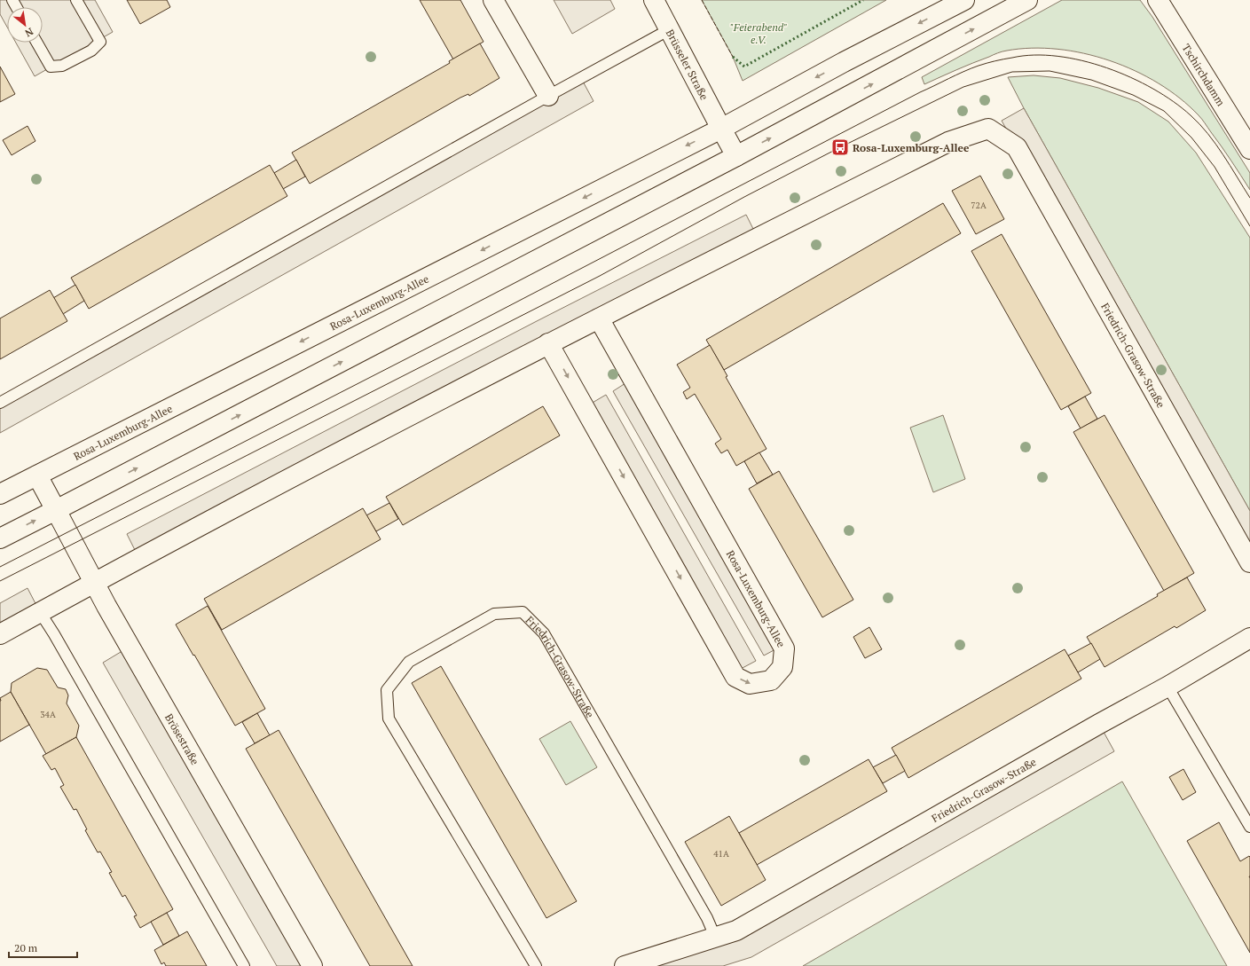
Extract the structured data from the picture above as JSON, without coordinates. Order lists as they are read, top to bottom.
{
  "streets": {
    "street": [
      "Brüsseler Straße",
      "Tschirchdamm",
      "Rosa-Luxemburg-Allee",
      "Friedrich-Grasow-Straße",
      "Brösestraße"
    ]
  },
  "crossings": [
    ["Brüsseler Straße", "Rosa-Luxemburg-Allee"],
    ["Rosa-Luxemburg-Allee", "Friedrich-Grasow-Straße"]
  ],
  "parks": ["\"Feierabend\" e.V."],
  "places": {
    "bus stop": ["Rosa-Luxemburg-Allee"]
  },
  "house_numbers": ["72A", "34A", "41A"],
  "scale_bar": "20 m",
  "north": "bottom right"
}
